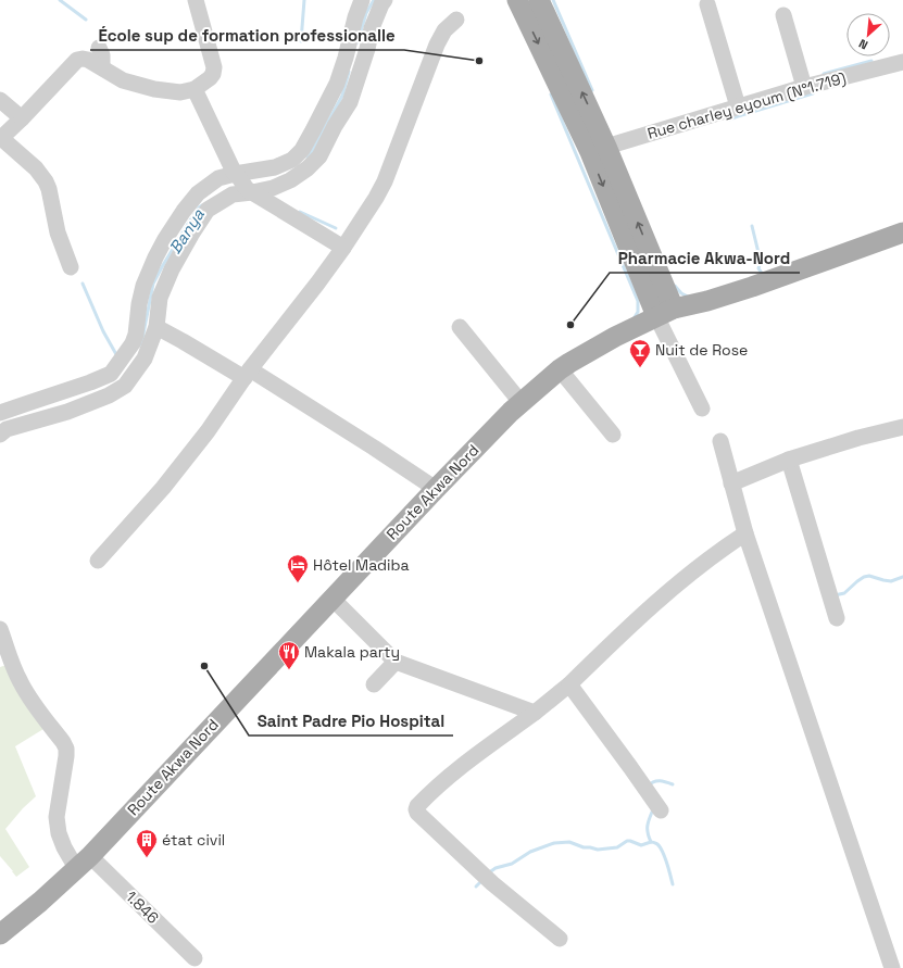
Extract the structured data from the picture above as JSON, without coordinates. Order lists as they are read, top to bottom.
{
  "streets": {
    "main road": ["Route Akwa Nord"],
    "street": ["Rue charley eyoum (N°1.719)", "1.846"]
  },
  "crossings": [
    ["Route Akwa Nord", "1.846"]
  ],
  "water": ["Banya"],
  "places": {
    "other": ["École sup de formation professionalle", "Pharmacie Akwa-Nord", "Saint Padre Pio Hospital"],
    "bar": ["Nuit de Rose"],
    "hotel": ["Hôtel Madiba"],
    "restaurant": ["Makala party"],
    "building": ["état civil"]
  },
  "north": "bottom left"
}
